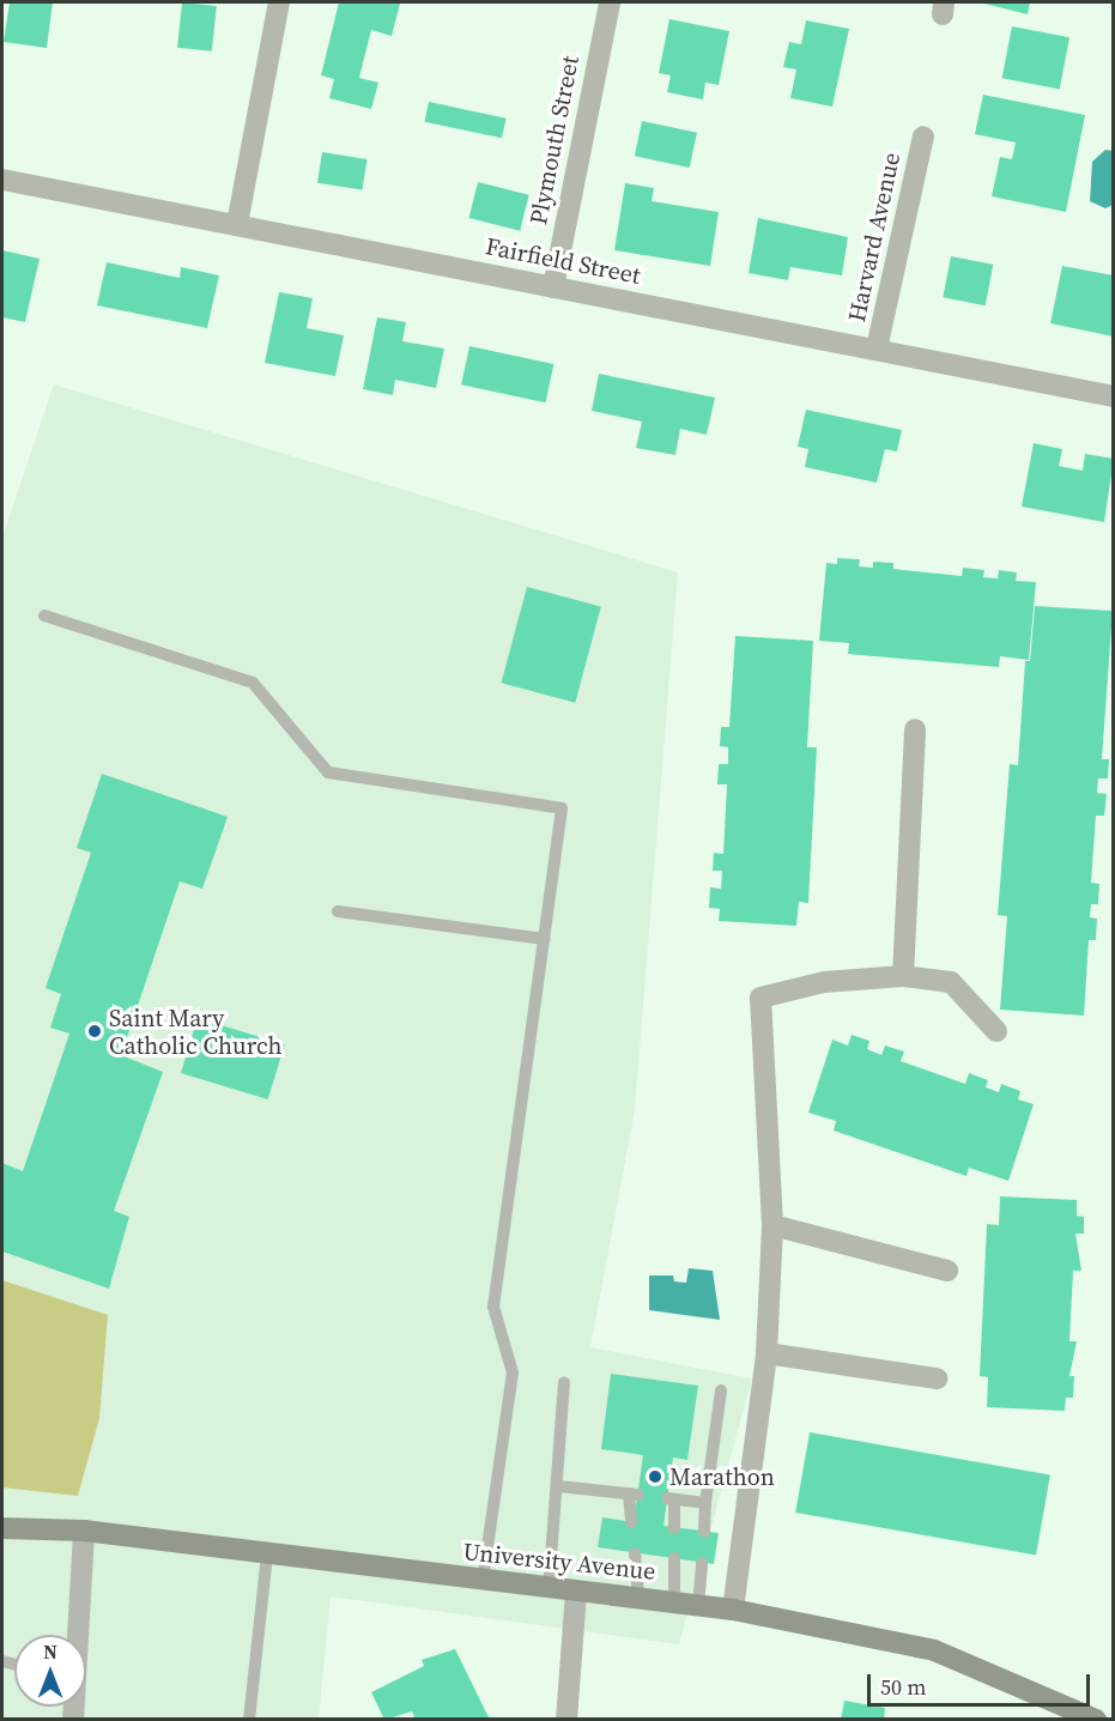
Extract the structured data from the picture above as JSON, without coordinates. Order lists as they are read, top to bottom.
{
  "streets": {
    "street": [
      "Plymouth Street",
      "Harvard Avenue",
      "Fairfield Street",
      "University Avenue"
    ]
  },
  "crossings": [
    ["Plymouth Street", "Fairfield Street"],
    ["Harvard Avenue", "Fairfield Street"]
  ],
  "places": ["Saint Mary Catholic Church", "Marathon"],
  "scale_bar": "50 m",
  "north": "top"
}
